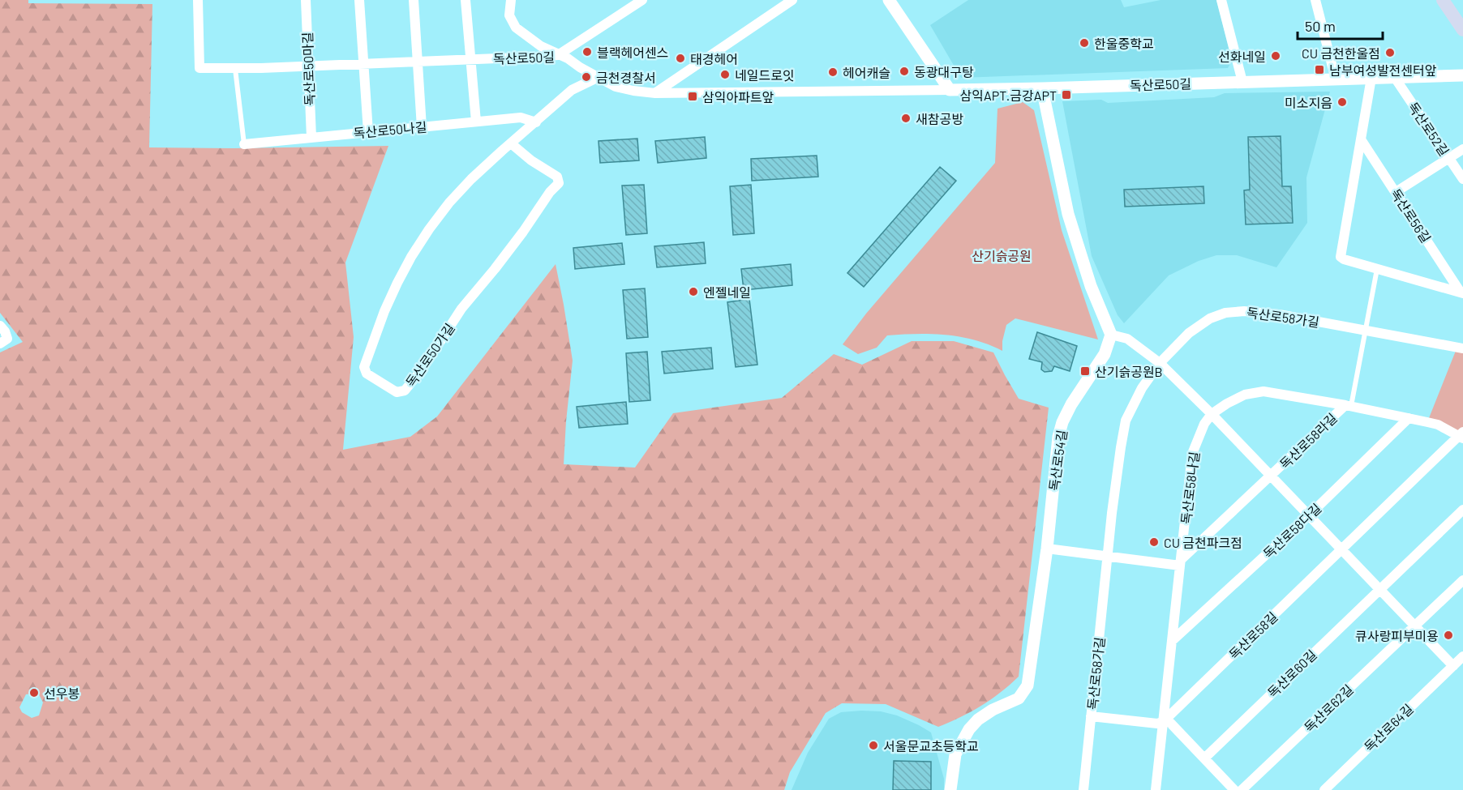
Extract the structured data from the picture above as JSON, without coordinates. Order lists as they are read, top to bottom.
{
  "streets": {
    "street": [
      "독산로50길",
      "독산로50마길",
      "독산로52길",
      "독산로50나길",
      "독산로56길",
      "독산로58가길",
      "독산로50가길",
      "독산로58라길",
      "독산로54길",
      "독산로58나길",
      "독산로58다길",
      "독산로58길",
      "독산로60길",
      "독산로62길",
      "독산로64길"
    ]
  },
  "crossings": [
    ["독산로50길", "독산로50마길"],
    ["독산로50길", "독산로52길"],
    ["독산로50길", "독산로50가길"],
    ["독산로50마길", "독산로50나길"],
    ["독산로50나길", "독산로50가길"],
    ["독산로58라길", "독산로58나길"],
    ["독산로58라길", "독산로58다길"],
    ["독산로58나길", "독산로58다길"],
    ["독산로58나길", "독산로58길"]
  ],
  "parks": ["산기슭공원"],
  "places": {
    "other": [
      "한울중학교",
      "블랙헤어센스",
      "CU 금천한울점",
      "선화네일",
      "태경헤어",
      "동광대구탕",
      "헤어캐슬",
      "네일드로잇",
      "금천경찰서",
      "미소지음",
      "새참공방",
      "엔젤네일",
      "CU 금천파크점",
      "큐사랑피부미용",
      "선우봉",
      "서울문교초등학교"
    ],
    "transit": [
      "남부여성발전센터앞",
      "삼익APT.금강APT",
      "삼익아파트앞",
      "산기슭공원B"
    ]
  },
  "scale_bar": "50 m"
}
